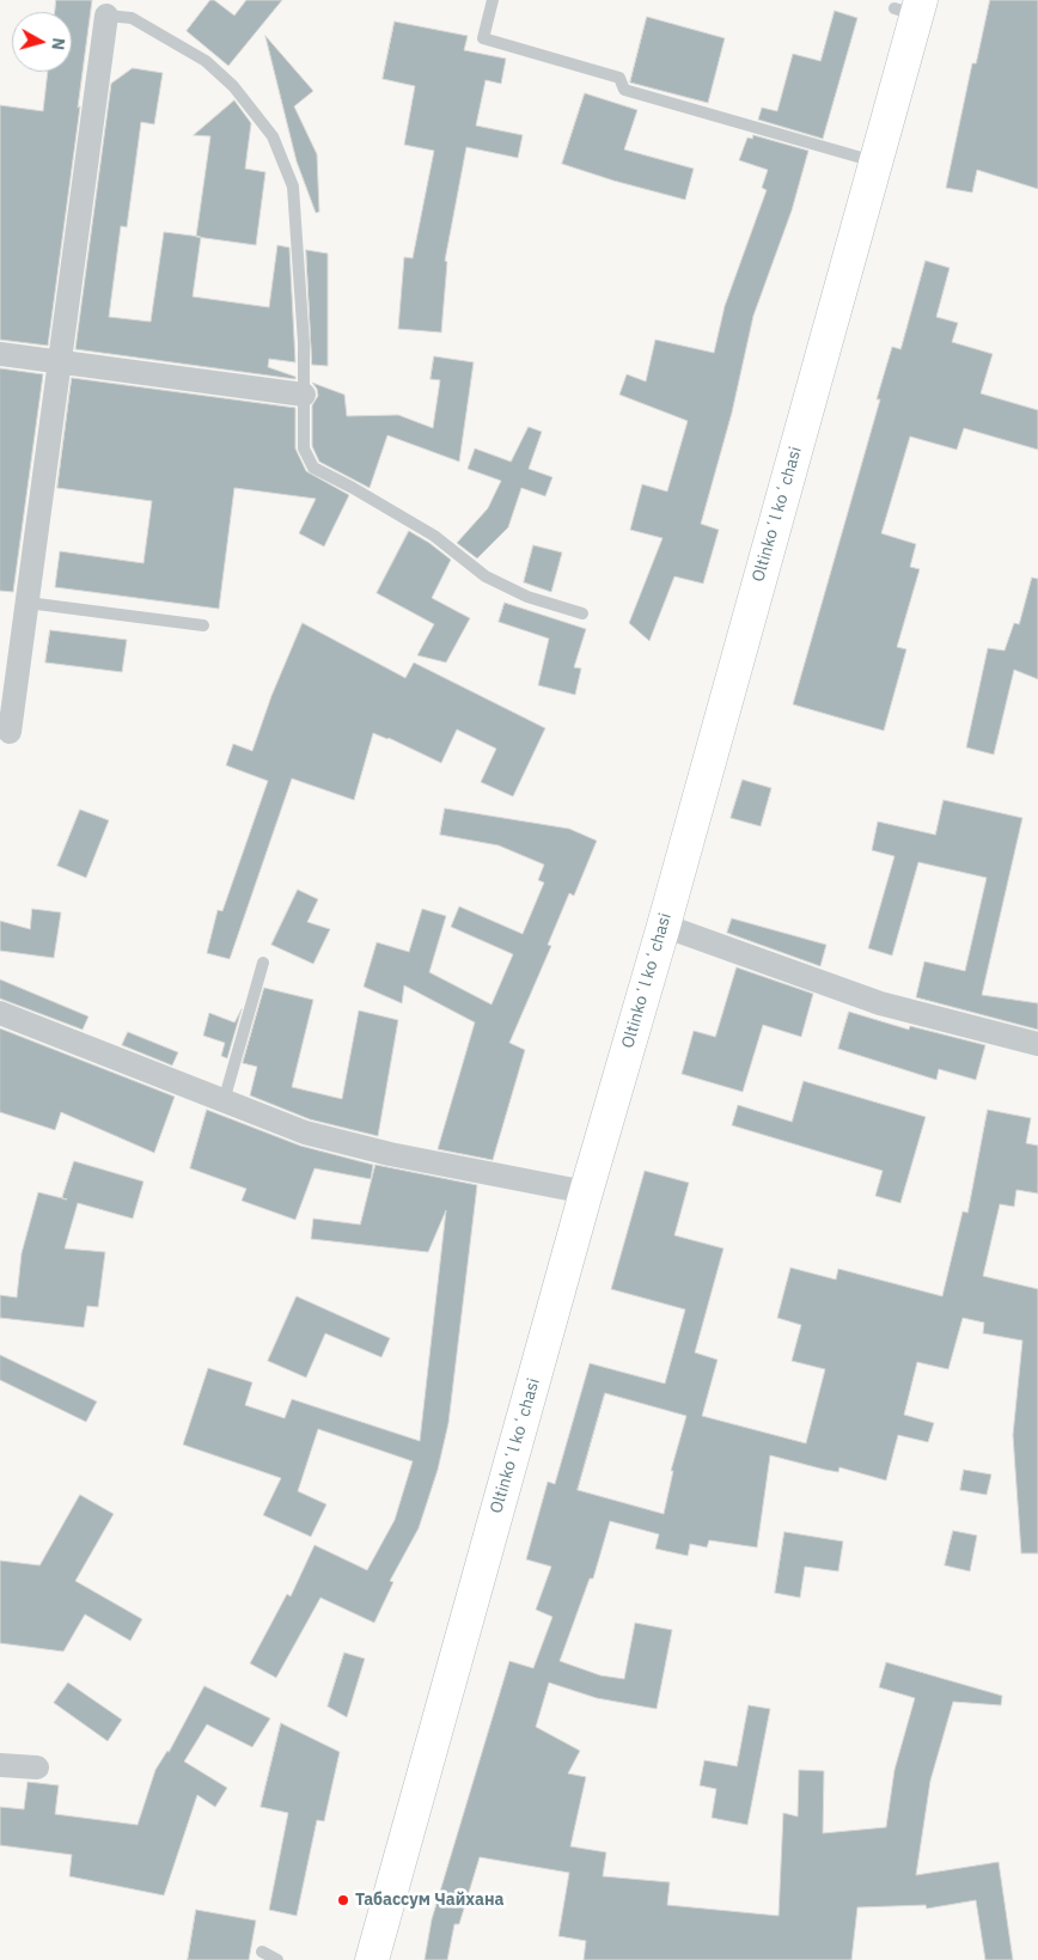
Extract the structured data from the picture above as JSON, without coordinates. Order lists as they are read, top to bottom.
{
  "streets": {
    "main road": ["Oltinkoʻl koʻchasi"]
  },
  "places": ["Табассум Чайхана"],
  "north": "right"
}
